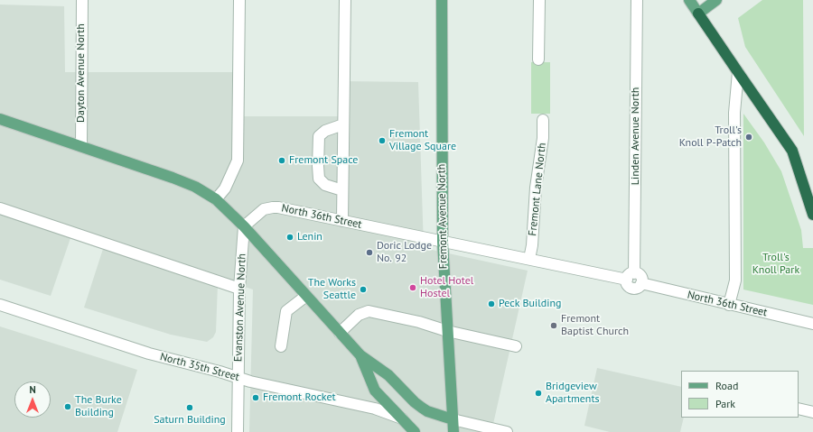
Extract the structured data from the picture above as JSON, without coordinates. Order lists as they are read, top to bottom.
{
  "streets": {
    "main road": ["Fremont Avenue North"],
    "street": [
      "Dayton Avenue North",
      "Linden Avenue North",
      "Fremont Lane North",
      "North 36th Street",
      "Evanston Avenue North",
      "North 35th Street"
    ]
  },
  "crossings": [
    ["Linden Avenue North", "North 36th Street"],
    ["Fremont Lane North", "North 36th Street"],
    ["North 36th Street", "Fremont Avenue North"],
    ["North 36th Street", "Evanston Avenue North"],
    ["Evanston Avenue North", "North 35th Street"]
  ],
  "parks": ["Troll's Knoll Park"],
  "places": [
    "Troll's Knoll P-Patch",
    "Fremont Village Square",
    "Fremont Space",
    "Lenin",
    "Doric Lodge No. 92",
    "Hotel Hotel Hostel",
    "The Works Seattle",
    "Peck Building",
    "Fremont Baptist Church",
    "Bridgeview Apartments",
    "Fremont Rocket",
    "The Burke Building",
    "Saturn Building"
  ],
  "legend": ["Road", "Park"],
  "north": "top"
}
